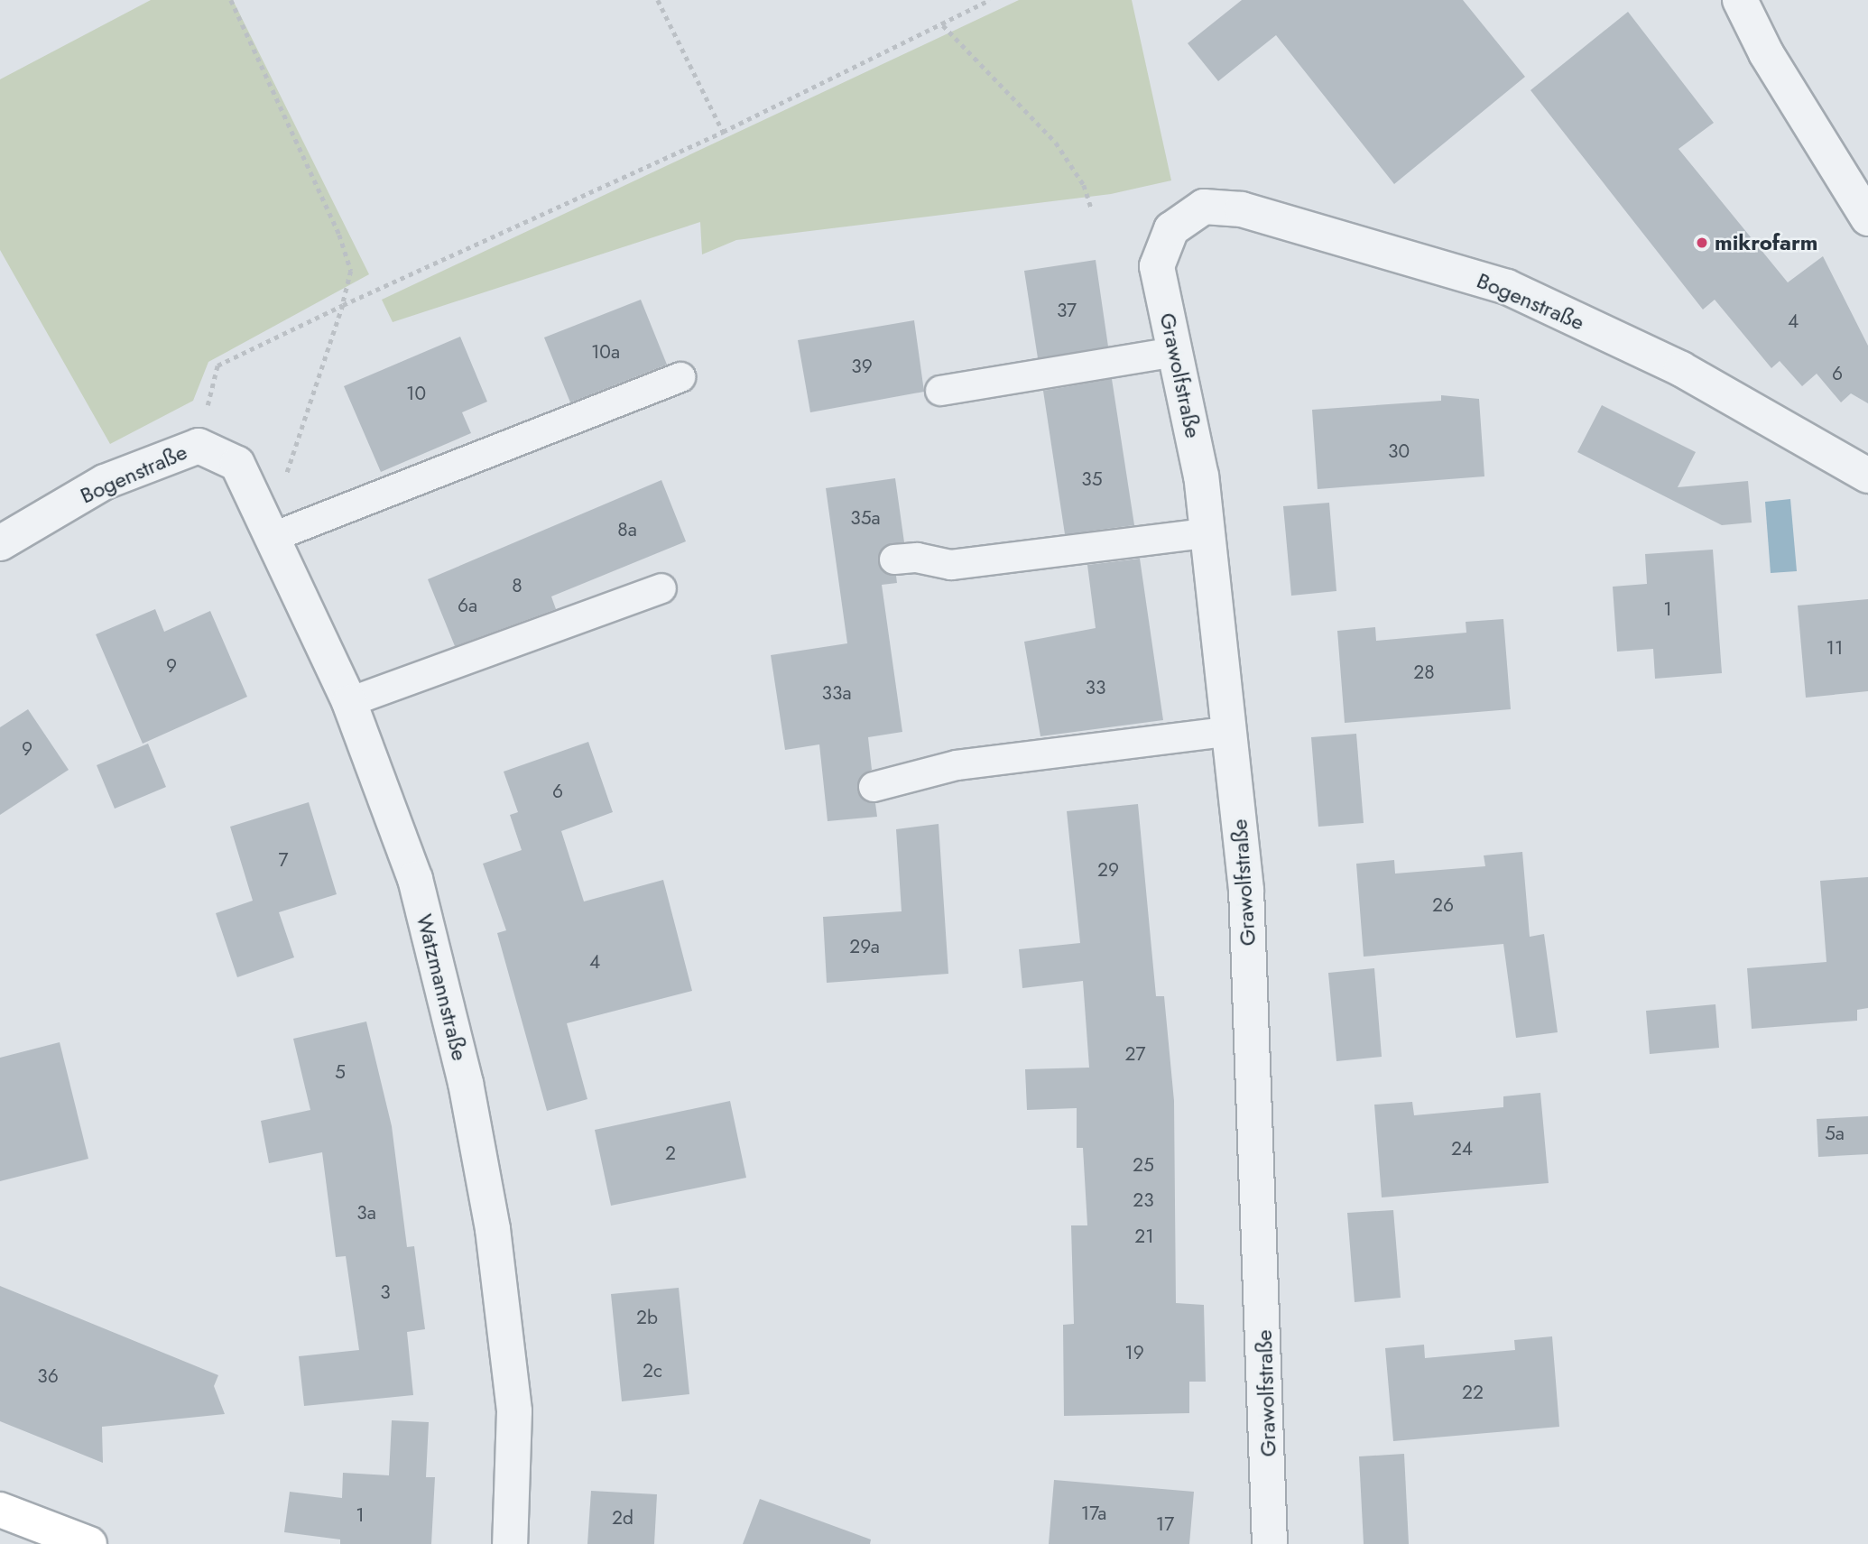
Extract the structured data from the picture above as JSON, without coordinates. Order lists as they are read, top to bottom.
{
  "streets": {
    "street": ["Bogenstraße", "Grawolfstraße", "Watzmannstraße"]
  },
  "crossings": [
    ["Bogenstraße", "Grawolfstraße"],
    ["Bogenstraße", "Watzmannstraße"]
  ],
  "places": ["mikrofarm"],
  "house_numbers": [
    "37",
    "4",
    "10a",
    "39",
    "6",
    "10",
    "30",
    "35",
    "35a",
    "8a",
    "8",
    "6a",
    "1",
    "11",
    "9",
    "28",
    "33",
    "33a",
    "9",
    "6",
    "7",
    "29",
    "26",
    "29a",
    "4",
    "27",
    "5",
    "5a",
    "24",
    "2",
    "25",
    "23",
    "3a",
    "21",
    "3",
    "2b",
    "19",
    "2c",
    "36",
    "22",
    "17a",
    "1",
    "2d",
    "17"
  ]
}
